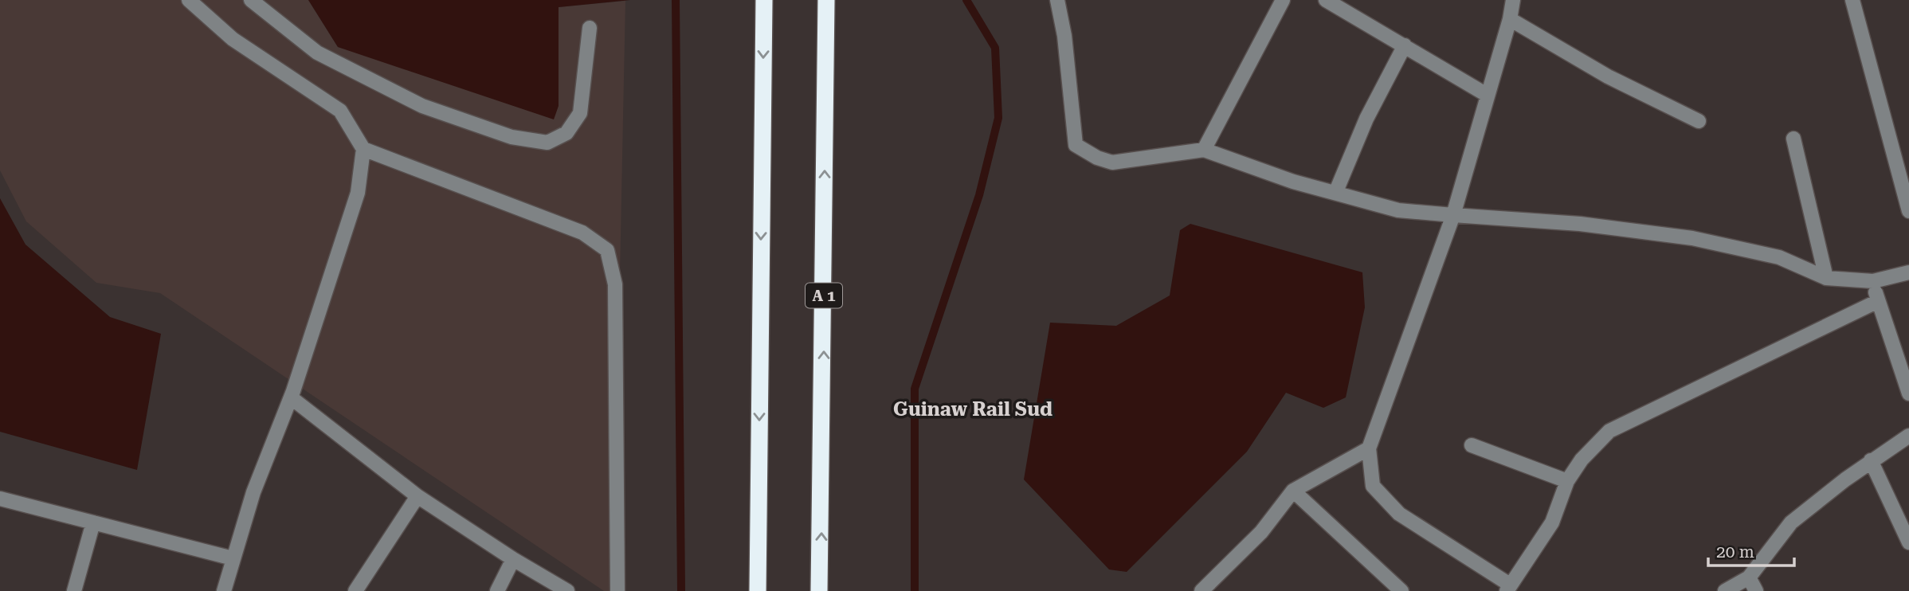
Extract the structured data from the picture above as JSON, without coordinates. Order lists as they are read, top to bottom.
{
  "streets": {
    "highway": ["A 1"]
  },
  "districts": ["Guinaw Rail Sud"],
  "scale_bar": "20 m"
}
